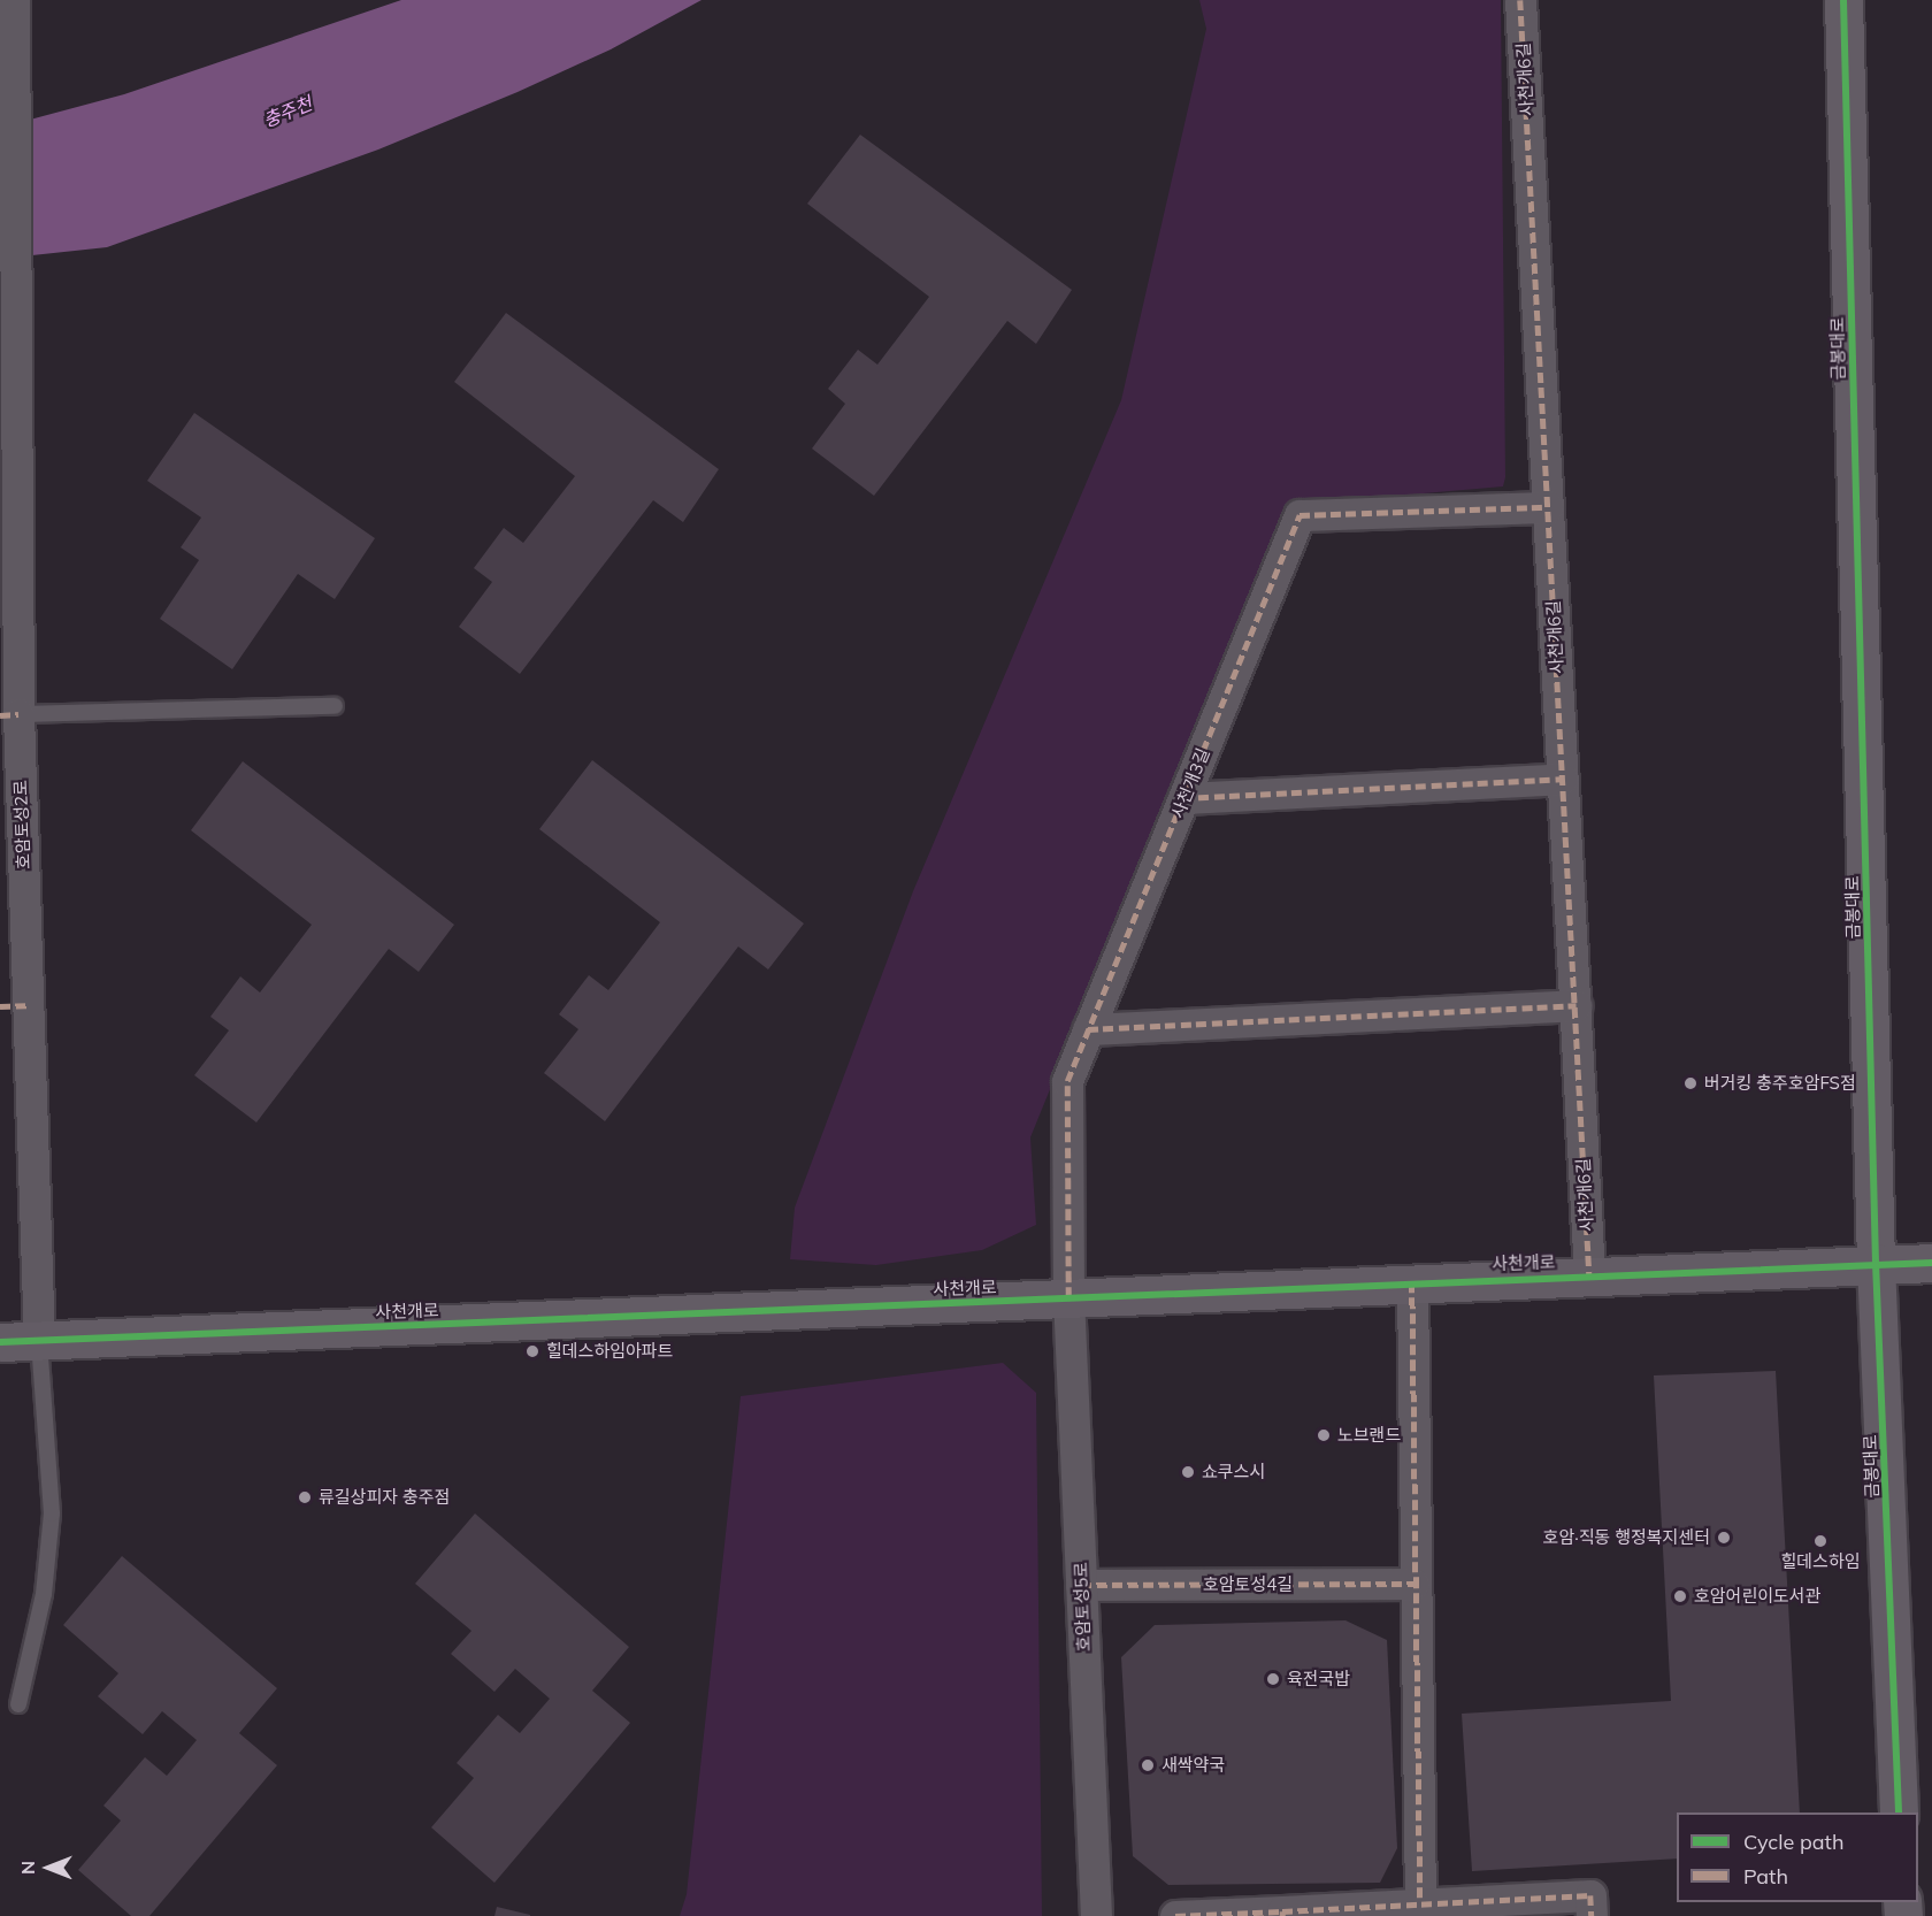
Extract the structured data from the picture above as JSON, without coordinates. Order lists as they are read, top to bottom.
{
  "streets": {
    "street": [
      "사천개6길",
      "금봉대로",
      "사천개3길",
      "호암토성2로",
      "사천개로",
      "호암토성4길",
      "호암토성5로"
    ]
  },
  "crossings": [
    ["사천개6길", "사천개3길"],
    ["사천개6길", "사천개로"],
    ["금봉대로", "사천개로"],
    ["사천개3길", "사천개로"],
    ["사천개3길", "호암토성5로"],
    ["호암토성2로", "사천개로"],
    ["사천개로", "호암토성5로"],
    ["호암토성4길", "호암토성5로"]
  ],
  "water": ["충주천"],
  "places": [
    "버거킹 충주호암FS점",
    "힐데스하임아파트",
    "노브랜드",
    "쇼쿠스시",
    "류길상피자 충주점",
    "호암·직동 행정복지센터",
    "힐데스하임",
    "호암어린이도서관",
    "육전국밥",
    "새싹약국"
  ],
  "legend": ["Cycle path", "Path"],
  "north": "left"
}
